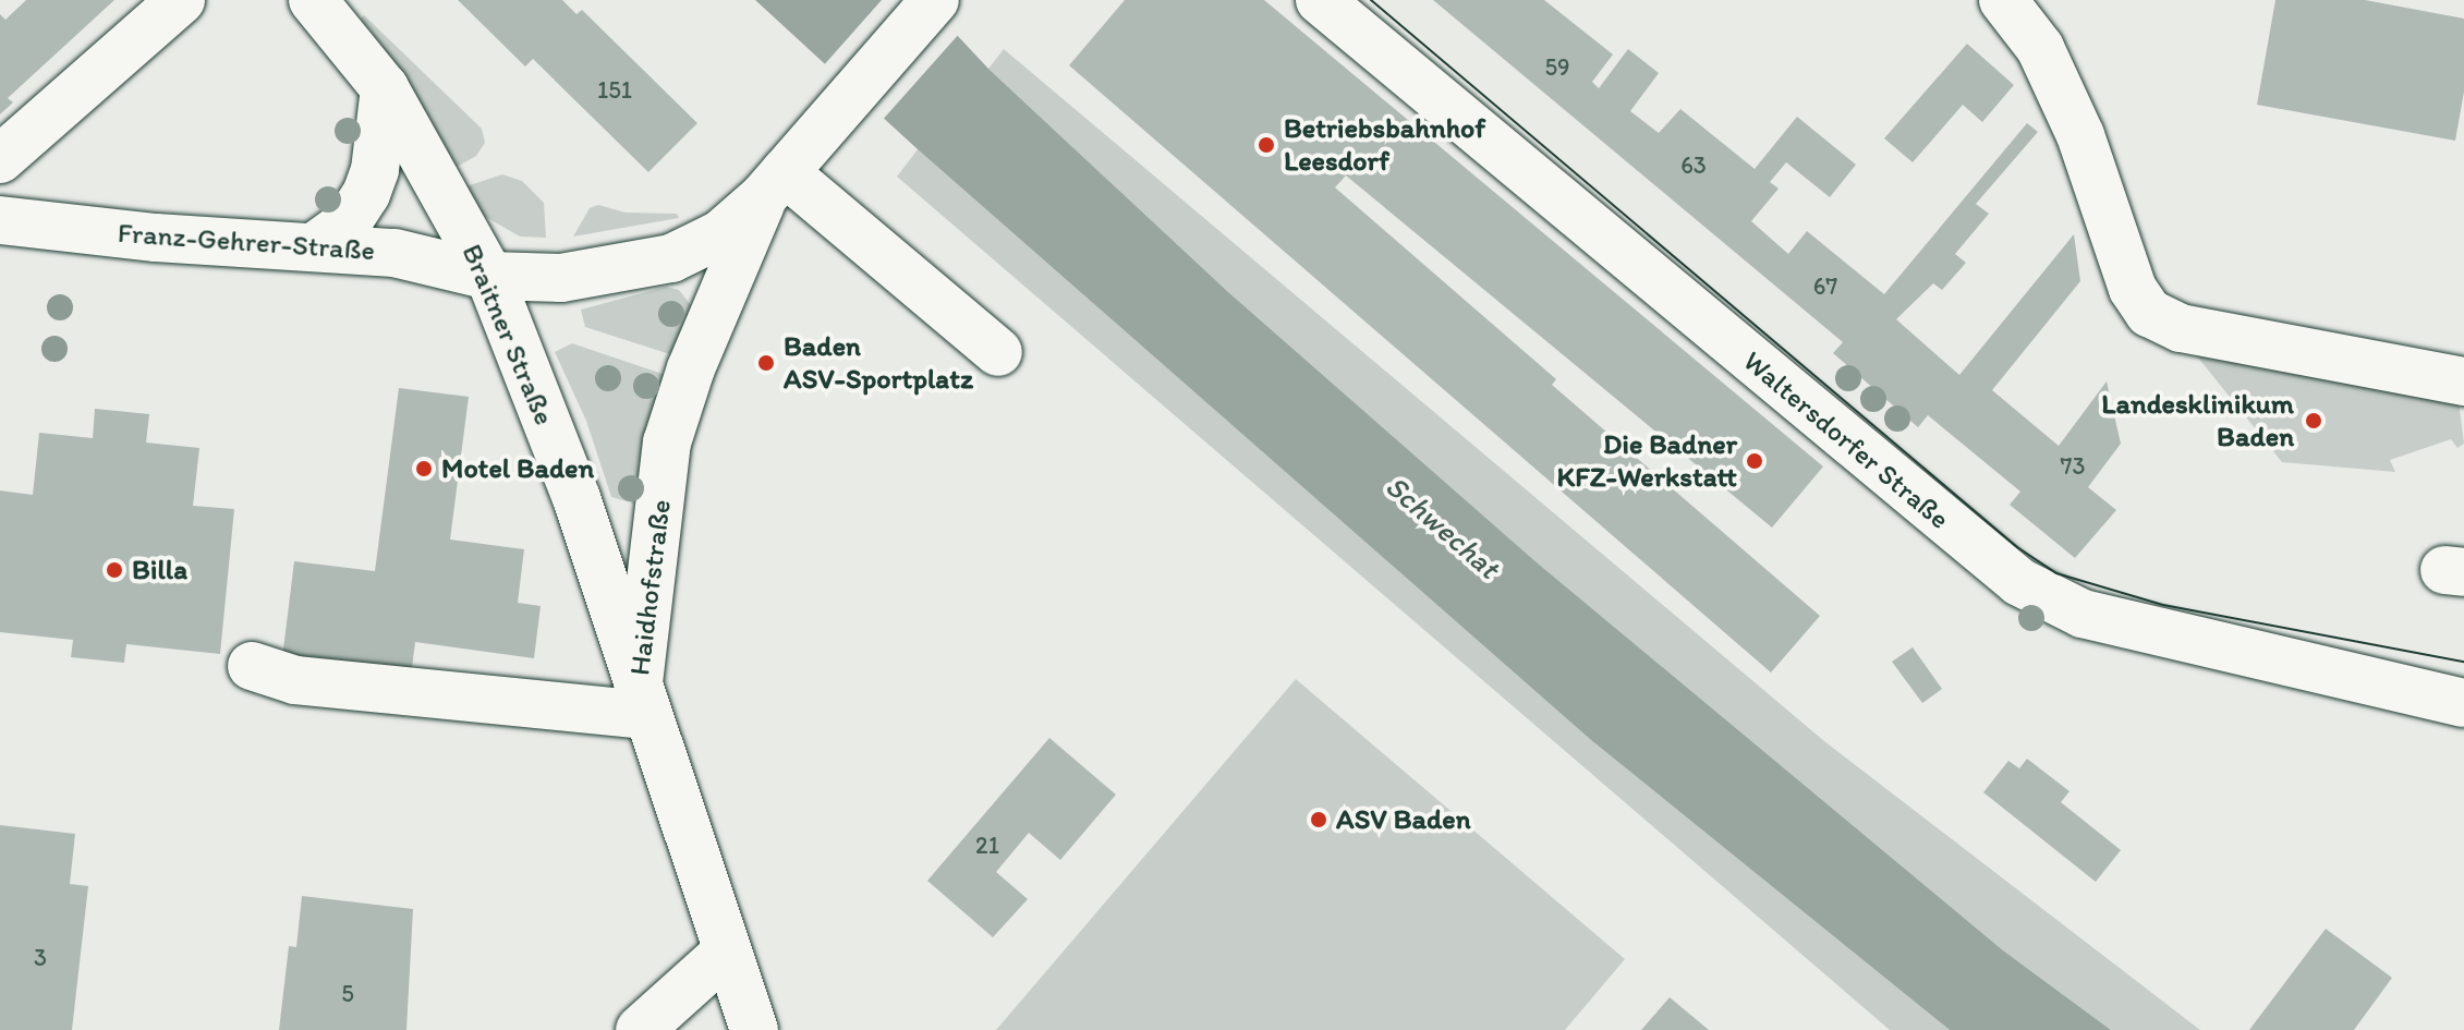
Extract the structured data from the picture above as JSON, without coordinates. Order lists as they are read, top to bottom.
{
  "streets": {
    "street": [
      "Franz-Gehrer-Straße",
      "Braitner Straße",
      "Waltersdorfer Straße",
      "Haidhofstraße"
    ]
  },
  "crossings": [
    ["Franz-Gehrer-Straße", "Braitner Straße"],
    ["Franz-Gehrer-Straße", "Haidhofstraße"],
    ["Braitner Straße", "Haidhofstraße"]
  ],
  "water": ["Schwechat"],
  "places": [
    "Betriebsbahnhof Leesdorf",
    "Baden ASV-Sportplatz",
    "Landesklinikum Baden",
    "Die Badner KFZ-Werkstatt",
    "Motel Baden",
    "Billa",
    "ASV Baden"
  ],
  "house_numbers": [
    "59",
    "151",
    "63",
    "67",
    "73",
    "21",
    "3",
    "5"
  ]
}
